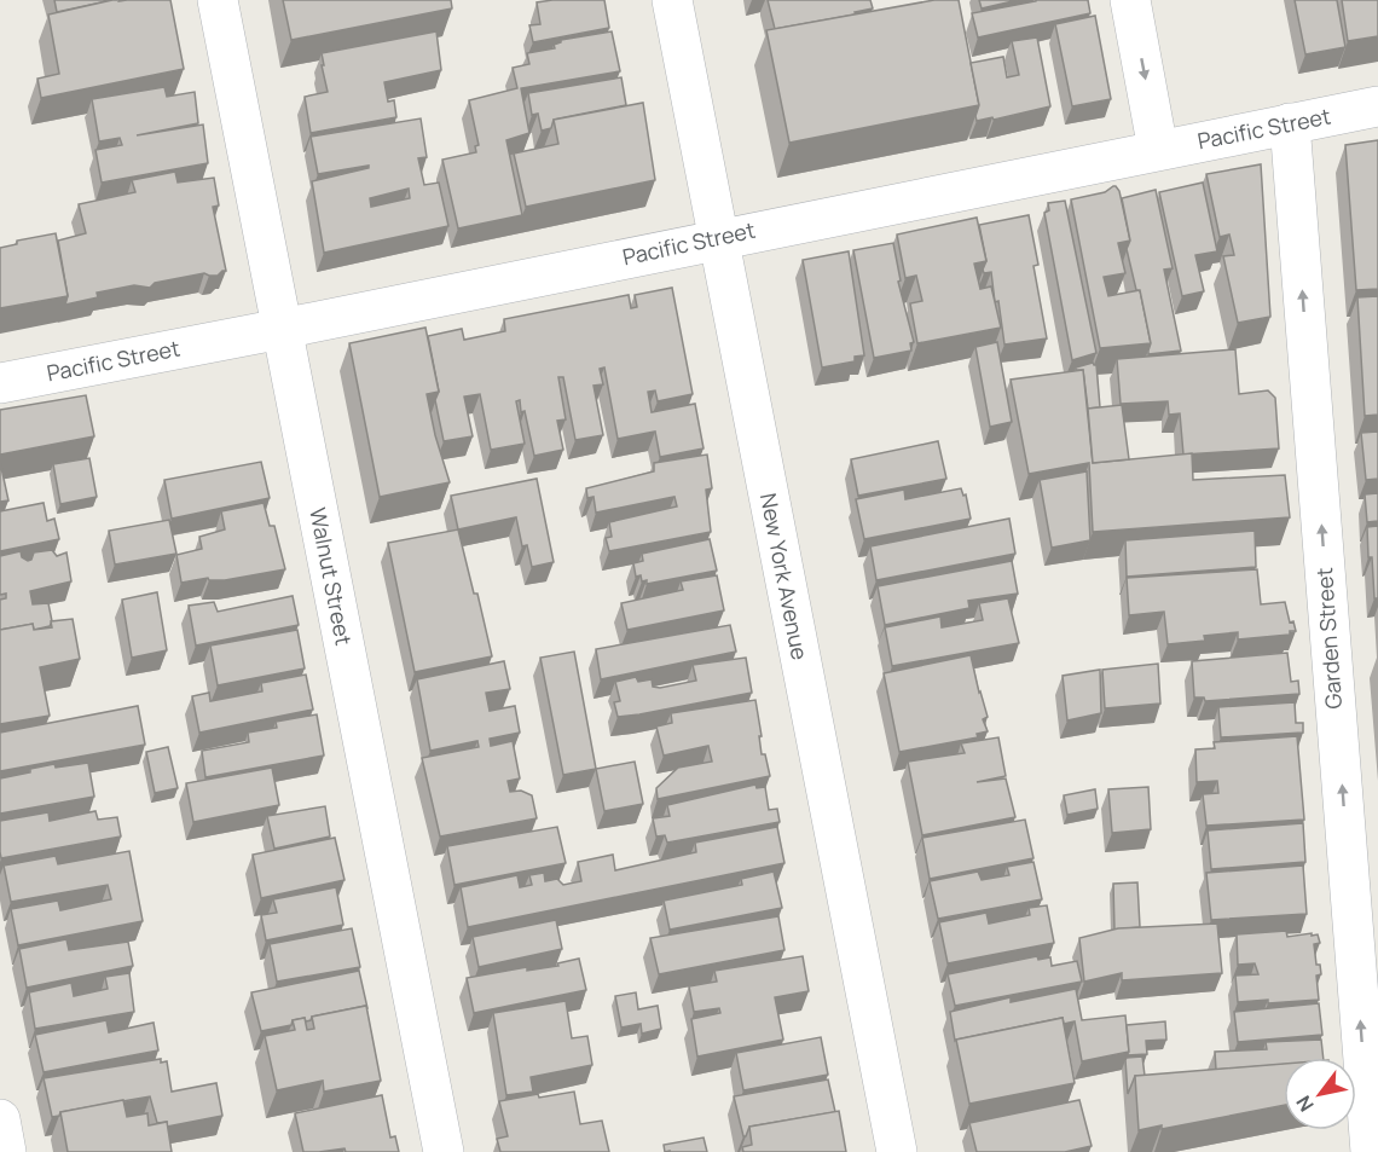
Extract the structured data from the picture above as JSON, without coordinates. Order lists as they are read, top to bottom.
{
  "streets": {
    "street": [
      "Pacific Street",
      "Walnut Street",
      "New York Avenue",
      "Garden Street"
    ]
  },
  "crossings": [
    ["Pacific Street", "Walnut Street"],
    ["Pacific Street", "New York Avenue"],
    ["Pacific Street", "Garden Street"]
  ],
  "one_way": ["Garden Street"],
  "north": "bottom left"
}
